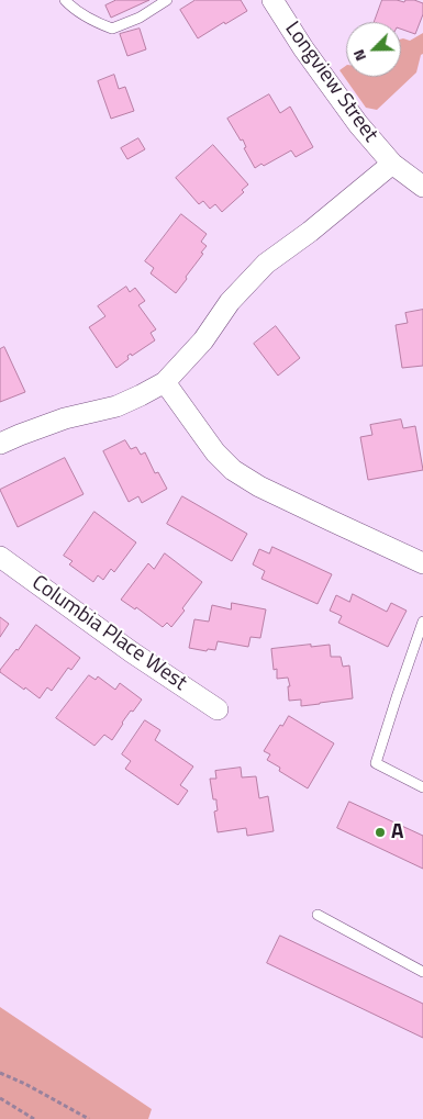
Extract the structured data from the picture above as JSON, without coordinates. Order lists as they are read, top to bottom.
{
  "streets": {
    "street": ["Longview Street", "Columbia Place West"]
  },
  "places": ["A"],
  "north": "bottom left"
}
